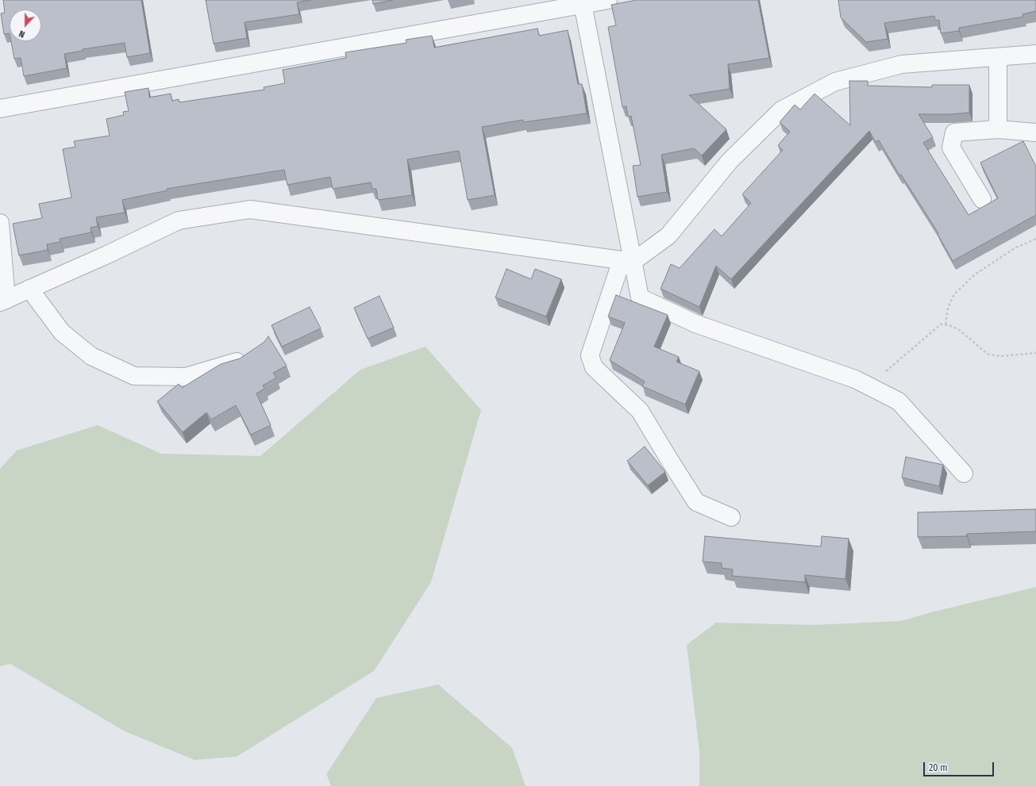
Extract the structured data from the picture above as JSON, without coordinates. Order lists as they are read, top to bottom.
{
  "scale_bar": "20 m",
  "north": "bottom"
}
